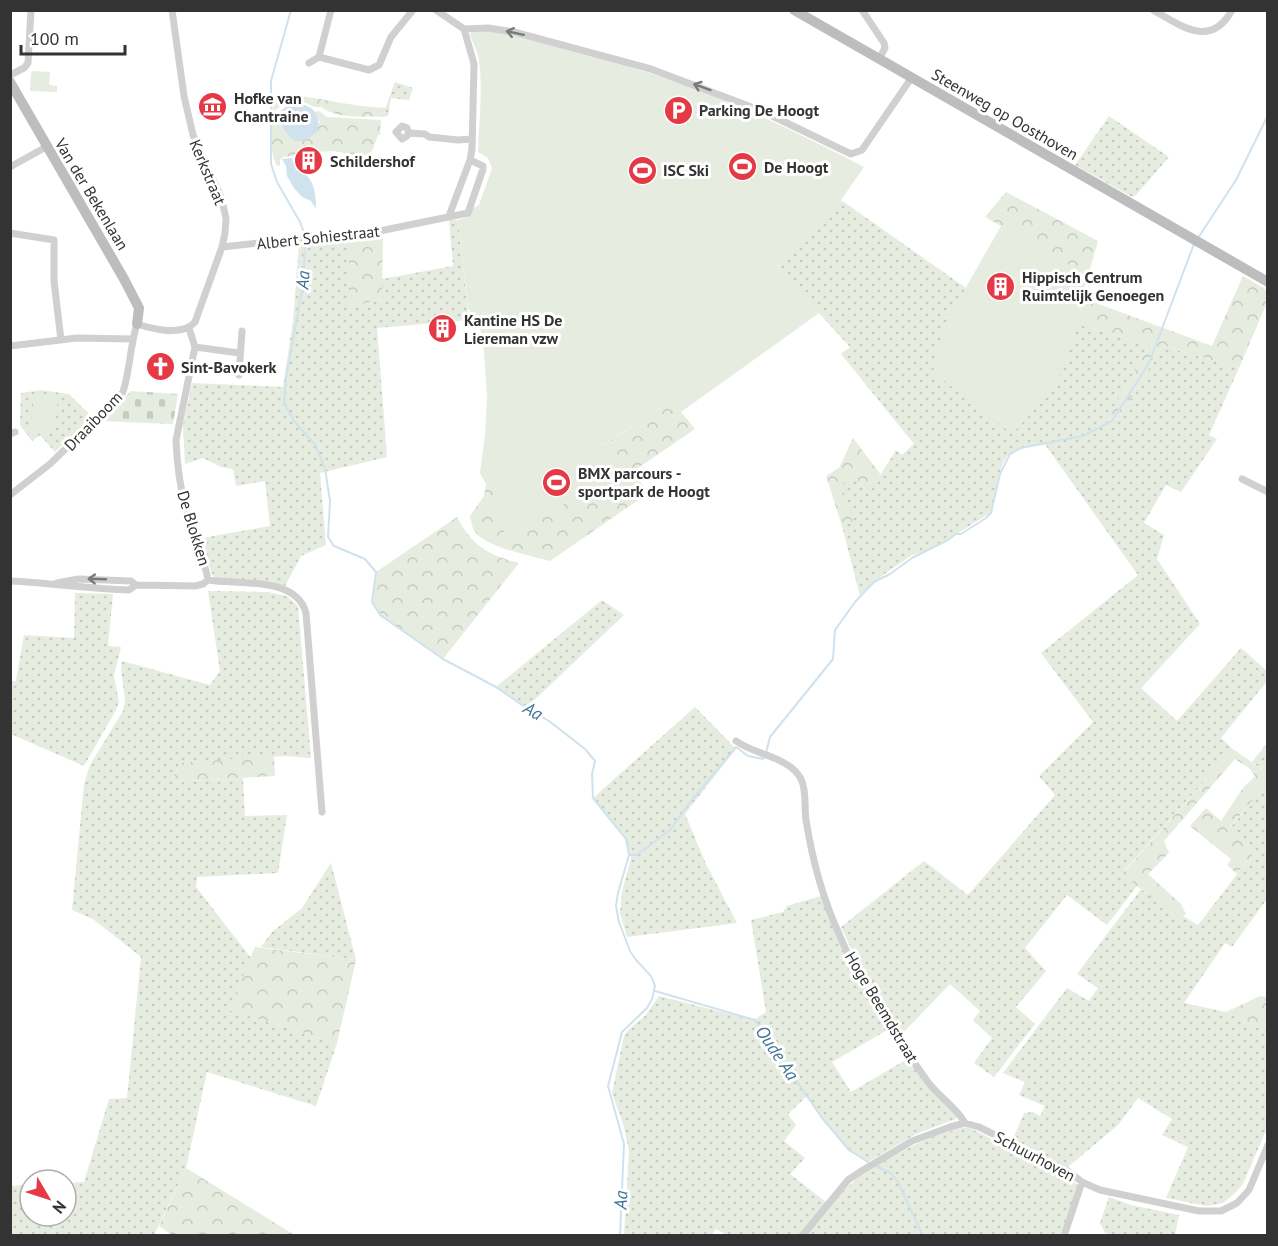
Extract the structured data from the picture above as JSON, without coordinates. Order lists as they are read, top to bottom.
{
  "streets": {
    "street": [
      "Steenweg op Oosthoven",
      "Kerkstraat",
      "Van der Bekenlaan",
      "Albert Sohiestraat",
      "Draaiboom",
      "De Blokken",
      "Hoge Beemdstraat",
      "Schuurhoven"
    ]
  },
  "crossings": [
    ["Kerkstraat", "Albert Sohiestraat"],
    ["Van der Bekenlaan", "Draaiboom"],
    ["Hoge Beemdstraat", "Schuurhoven"]
  ],
  "water": ["Aa", "Oude Aa"],
  "places": {
    "museum": ["Hofke van Chantraine"],
    "parking": ["Parking De Hoogt"],
    "building": ["Schildershof", "Hippisch Centrum Ruimtelijk Genoegen", "Kantine HS De Liereman vzw"],
    "sports": ["De Hoogt", "ISC Ski", "BMX parcours - sportpark de Hoogt"],
    "church": ["Sint-Bavokerk"]
  },
  "scale_bar": "100 m",
  "north": "bottom right"
}
